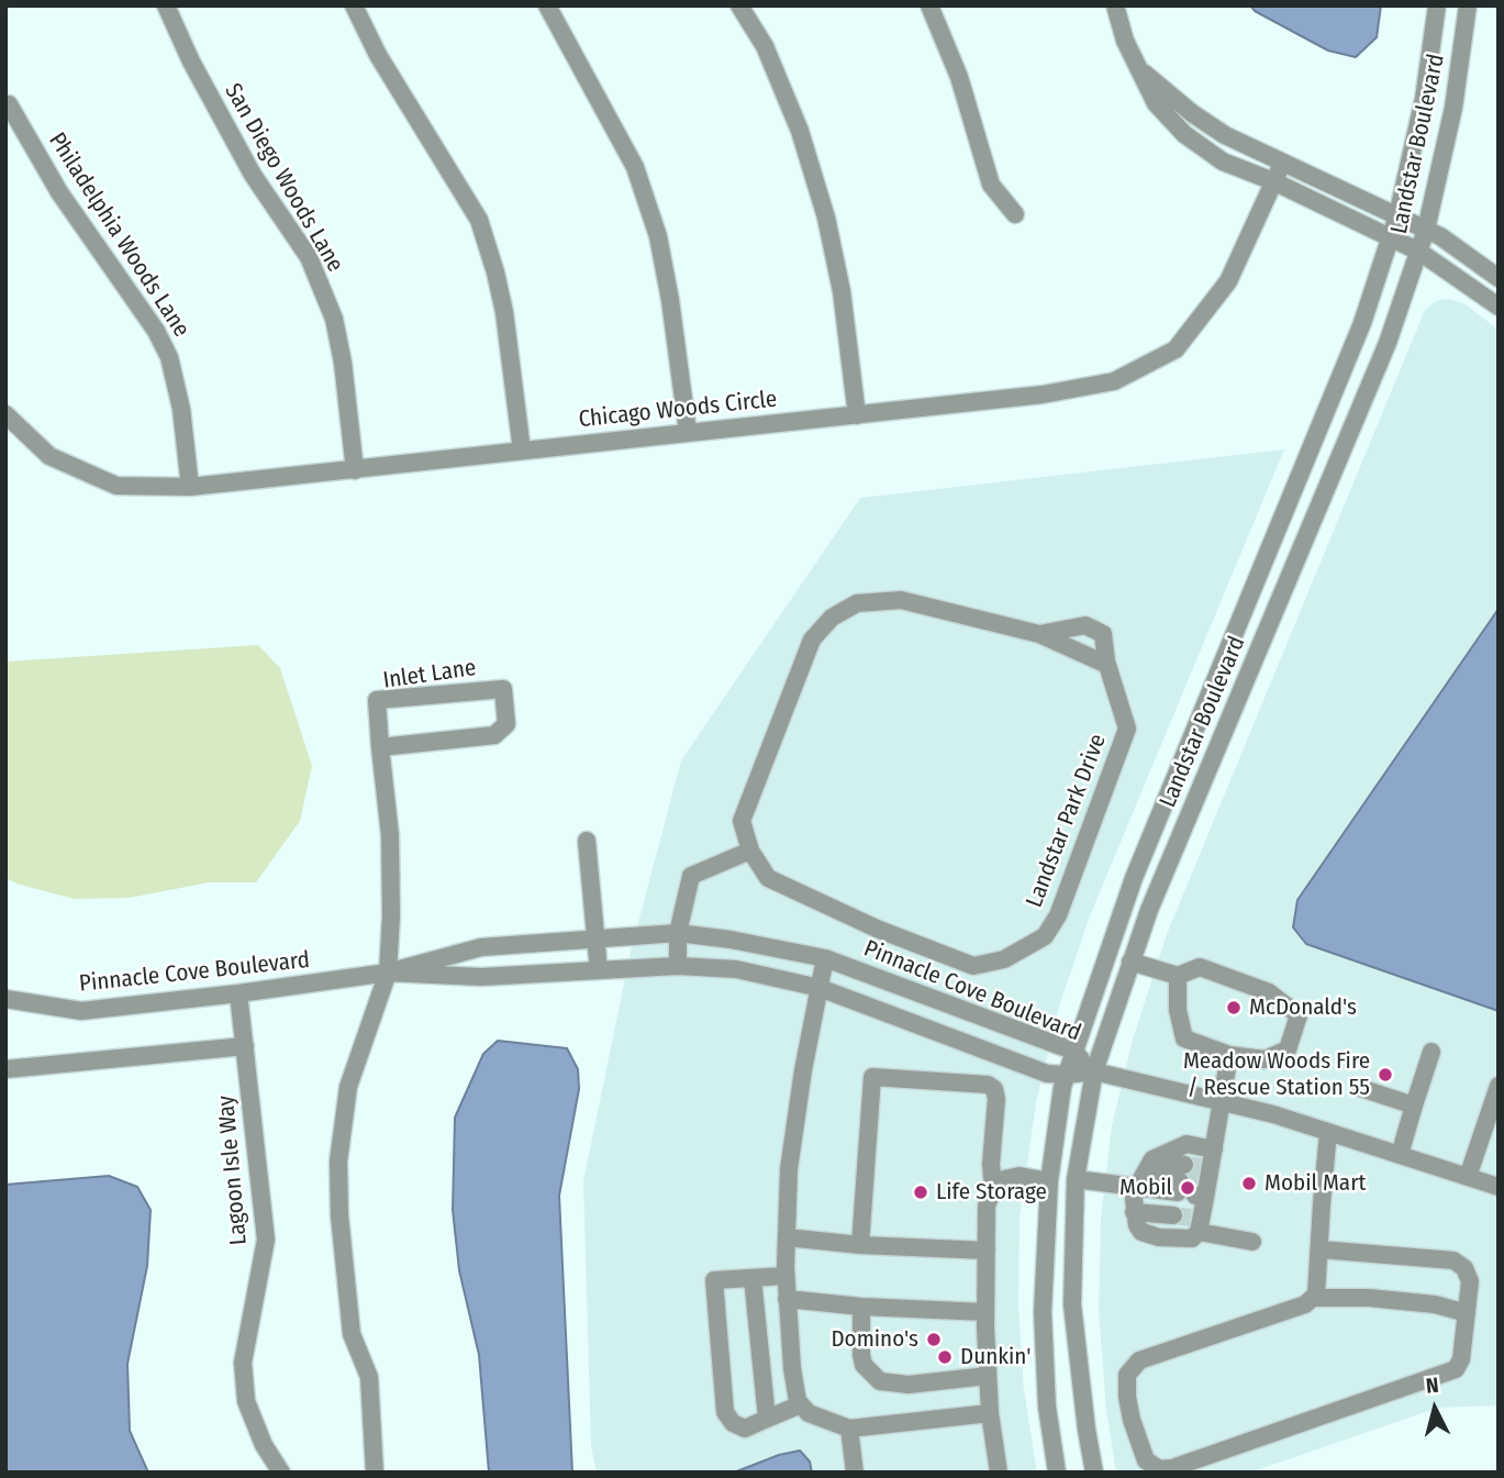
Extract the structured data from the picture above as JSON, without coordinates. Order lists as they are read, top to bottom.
{
  "streets": {
    "street": [
      "Landstar Boulevard",
      "San Diego Woods Lane",
      "Philadelphia Woods Lane",
      "Chicago Woods Circle",
      "Inlet Lane",
      "Landstar Park Drive",
      "Pinnacle Cove Boulevard",
      "Lagoon Isle Way"
    ]
  },
  "crossings": [
    ["Landstar Boulevard", "Pinnacle Cove Boulevard"],
    ["San Diego Woods Lane", "Chicago Woods Circle"],
    ["Philadelphia Woods Lane", "Chicago Woods Circle"],
    ["Inlet Lane", "Pinnacle Cove Boulevard"],
    ["Pinnacle Cove Boulevard", "Lagoon Isle Way"]
  ],
  "places": [
    "McDonald's",
    "Meadow Woods Fire / Rescue Station 55",
    "Mobil Mart",
    "Mobil",
    "Life Storage",
    "Domino's",
    "Dunkin'"
  ],
  "north": "top"
}
